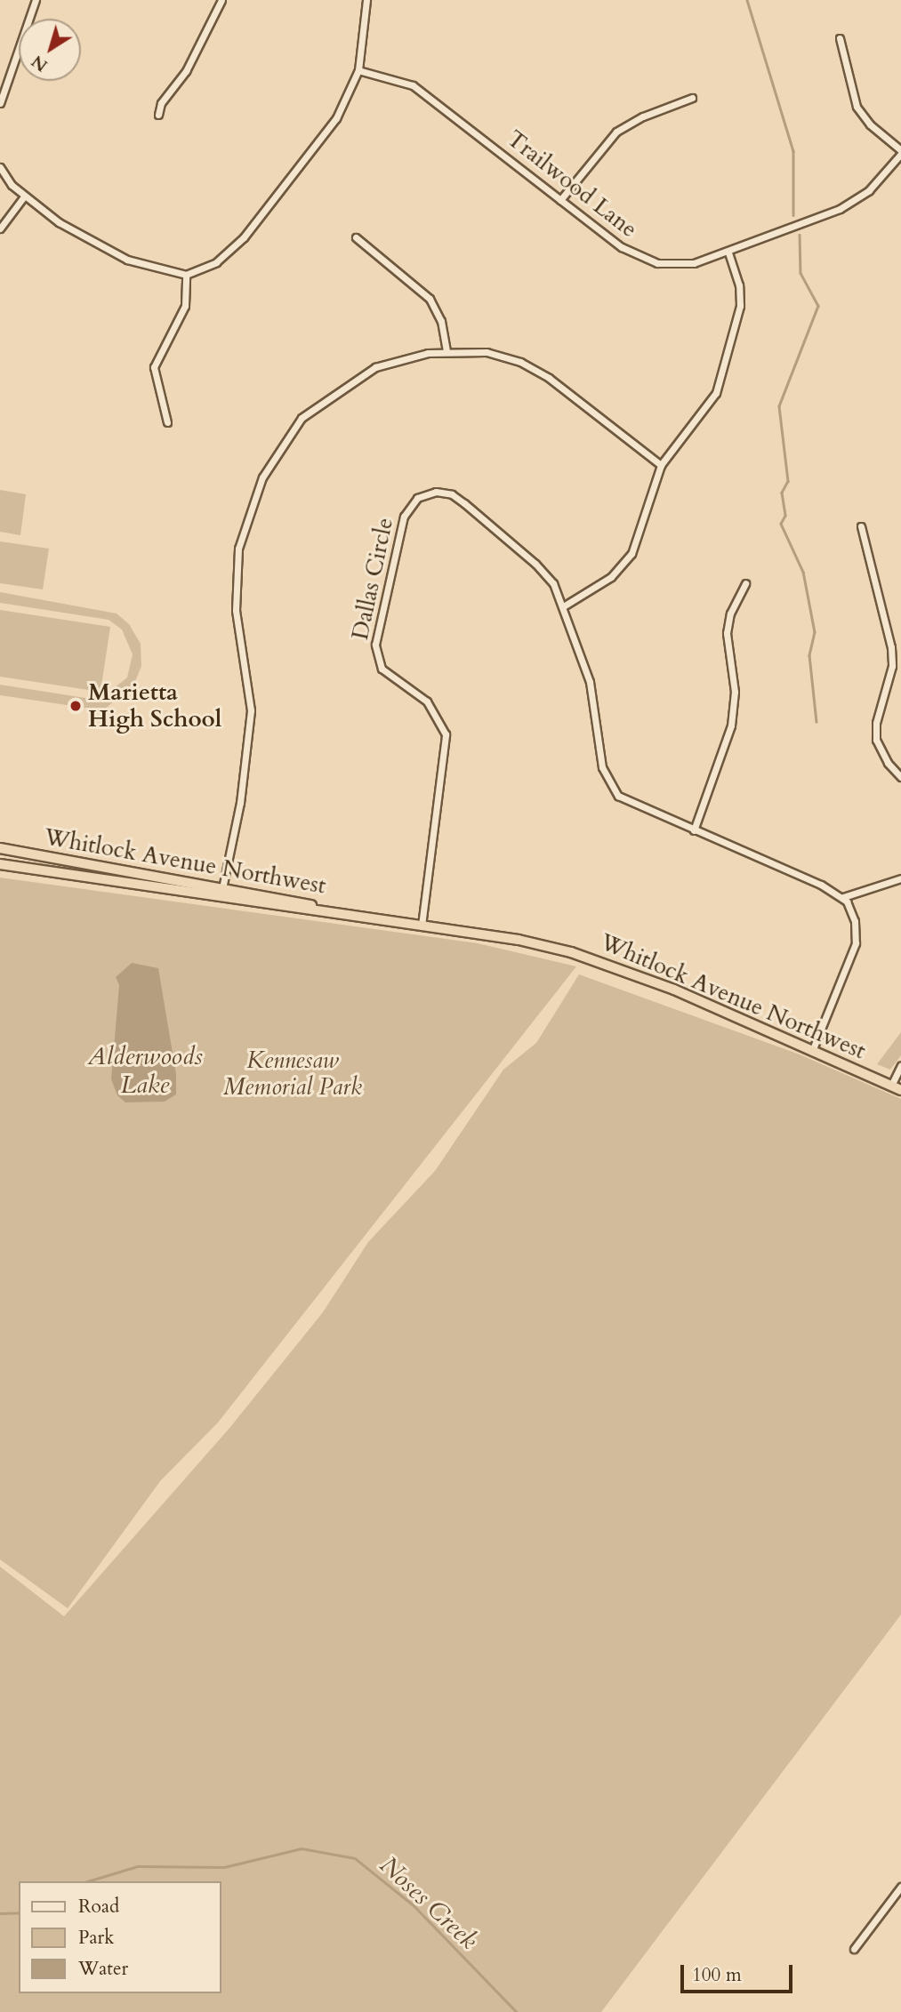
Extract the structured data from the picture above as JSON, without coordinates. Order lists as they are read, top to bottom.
{
  "streets": {
    "highway": ["Whitlock Avenue Northwest"],
    "street": ["Trailwood Lane", "Dallas Circle"]
  },
  "crossings": [
    ["Dallas Circle", "Whitlock Avenue Northwest"]
  ],
  "water": ["Alderwoods Lake", "Noses Creek"],
  "parks": ["Kennesaw Memorial Park"],
  "places": ["Marietta High School"],
  "legend": ["Road", "Park", "Water"],
  "scale_bar": "100 m",
  "north": "bottom left"
}
